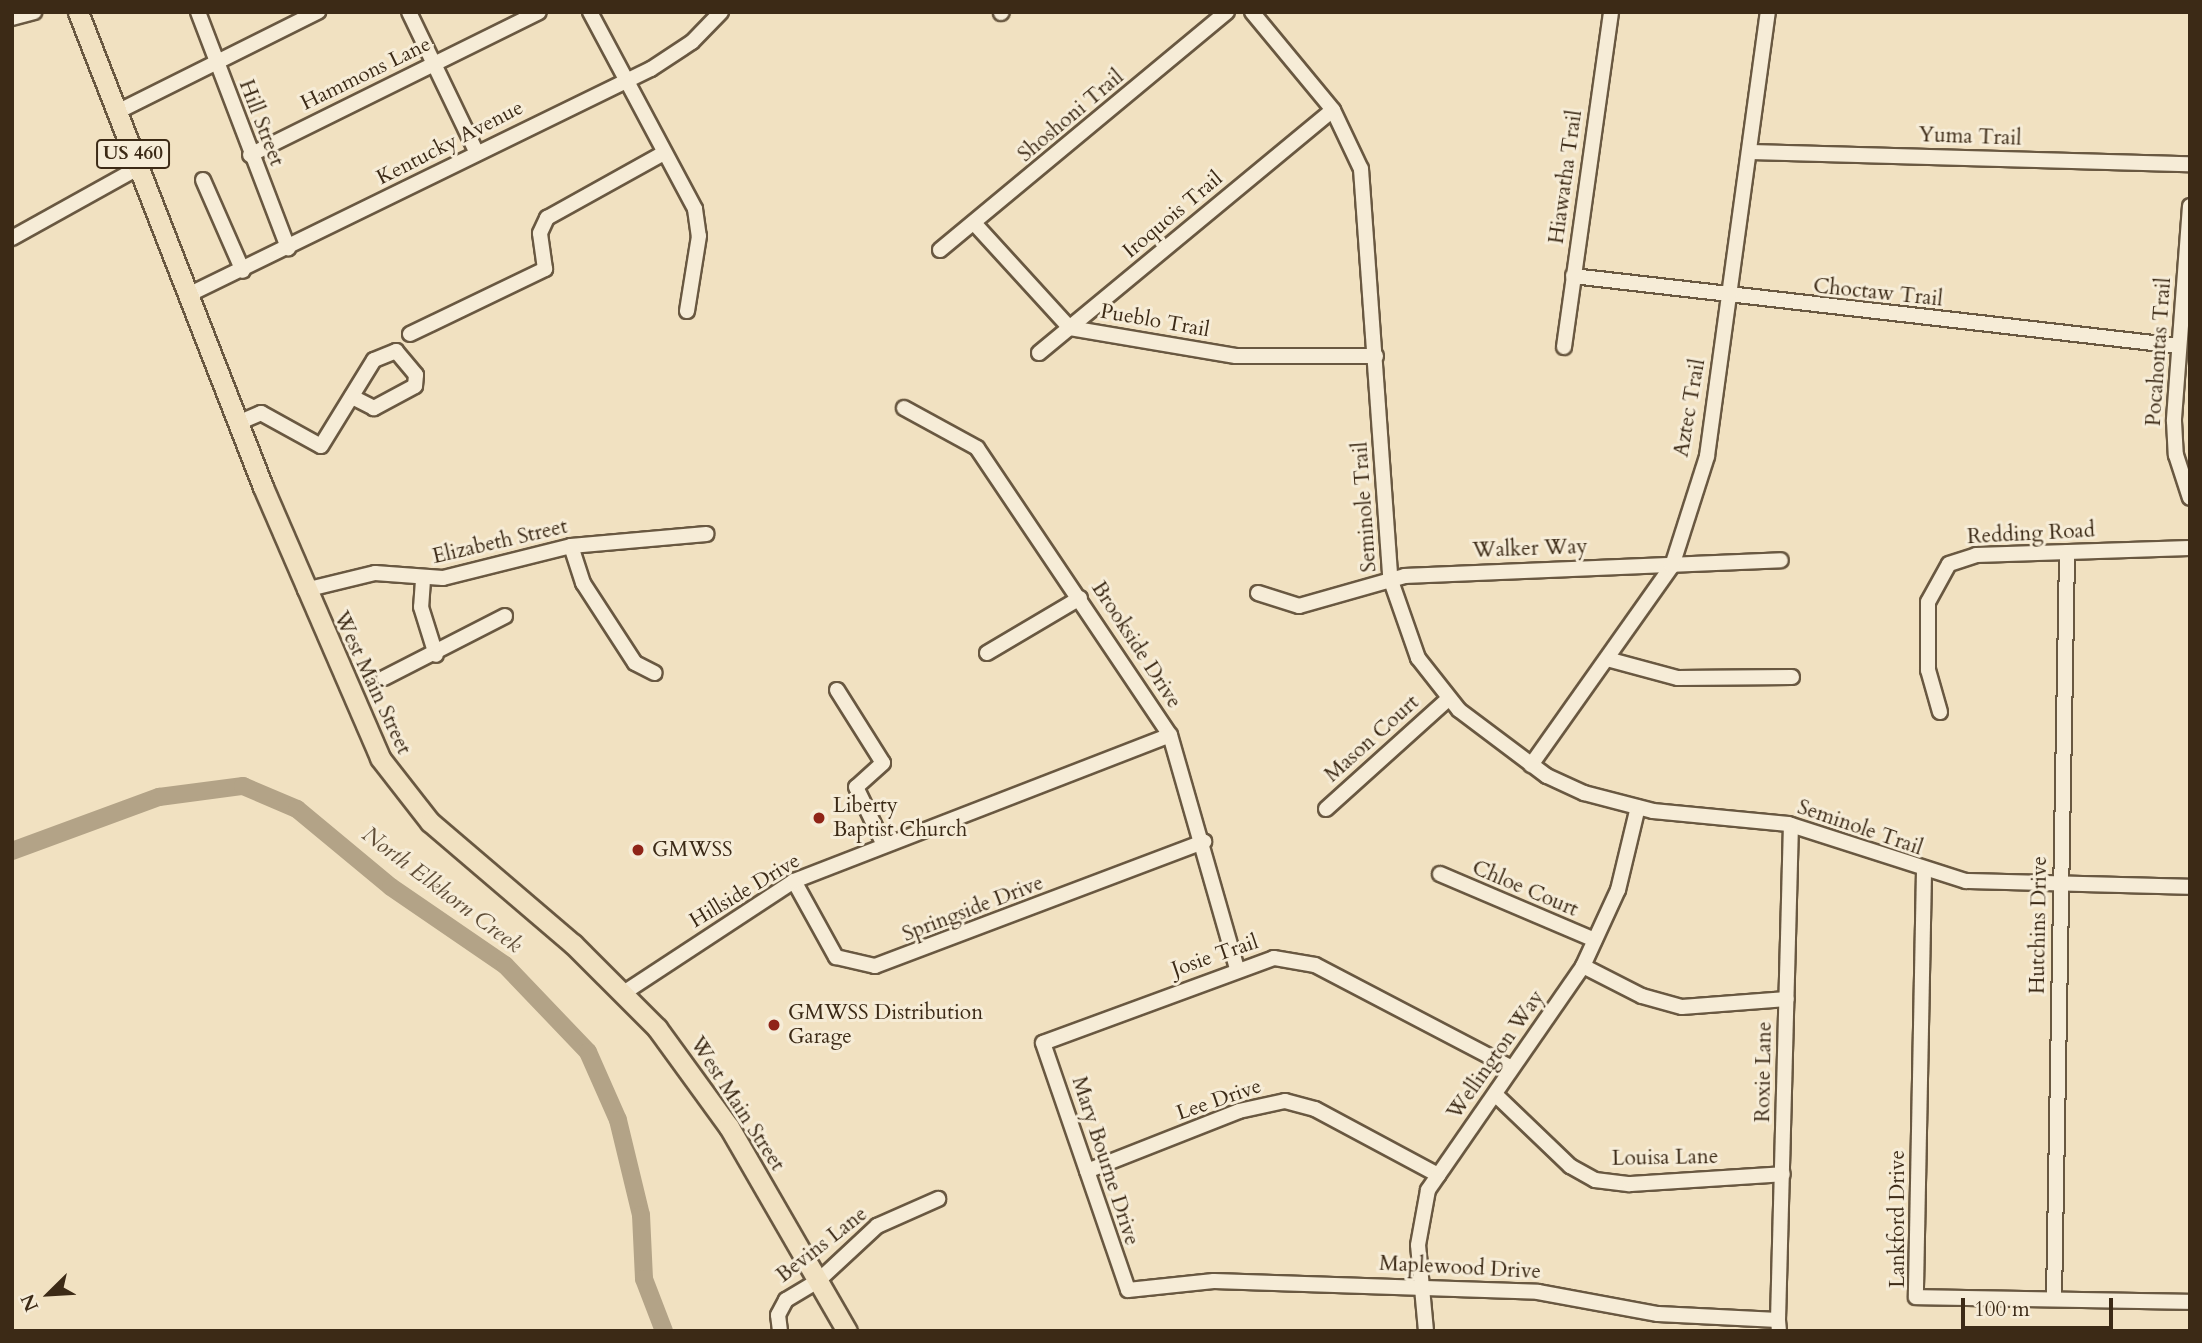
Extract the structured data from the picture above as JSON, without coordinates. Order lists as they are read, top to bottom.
{
  "streets": {
    "main road": ["US 460", "West Main Street"],
    "street": [
      "Hammons Lane",
      "Shoshoni Trail",
      "Hill Street",
      "Yuma Trail",
      "Kentucky Avenue",
      "Hiawatha Trail",
      "Iroquois Trail",
      "Choctaw Trail",
      "Pueblo Trail",
      "Pocahontas Trail",
      "Aztec Trail",
      "Seminole Trail",
      "Redding Road",
      "Elizabeth Street",
      "Walker Way",
      "Brookside Drive",
      "Mason Court",
      "Chloe Court",
      "Hillside Drive",
      "Springside Drive",
      "Hutchins Drive",
      "Josie Trail",
      "Wellington Way",
      "Roxie Lane",
      "Lee Drive",
      "Louisa Lane",
      "Mary Bourne Drive",
      "Lankford Drive",
      "Bevins Lane",
      "Maplewood Drive"
    ]
  },
  "crossings": [
    ["Hammons Lane", "Hill Street"],
    ["Shoshoni Trail", "Pueblo Trail"],
    ["Hill Street", "Kentucky Avenue"],
    ["Yuma Trail", "Aztec Trail"],
    ["Kentucky Avenue", "West Main Street"],
    ["Hiawatha Trail", "Choctaw Trail"],
    ["Iroquois Trail", "Pueblo Trail"],
    ["Iroquois Trail", "Seminole Trail"],
    ["Choctaw Trail", "Pocahontas Trail"],
    ["Choctaw Trail", "Aztec Trail"],
    ["Pueblo Trail", "Seminole Trail"],
    ["Aztec Trail", "Seminole Trail"],
    ["Aztec Trail", "Walker Way"],
    ["Seminole Trail", "Walker Way"],
    ["Seminole Trail", "Mason Court"],
    ["Seminole Trail", "Hutchins Drive"],
    ["Seminole Trail", "Wellington Way"],
    ["Seminole Trail", "Roxie Lane"],
    ["Seminole Trail", "Lankford Drive"],
    ["Redding Road", "Hutchins Drive"],
    ["Elizabeth Street", "West Main Street"],
    ["Brookside Drive", "Hillside Drive"],
    ["Brookside Drive", "Springside Drive"],
    ["Brookside Drive", "Josie Trail"],
    ["West Main Street", "Hillside Drive"],
    ["West Main Street", "Bevins Lane"],
    ["Chloe Court", "Wellington Way"],
    ["Hillside Drive", "Springside Drive"],
    ["Hutchins Drive", "Lankford Drive"],
    ["Josie Trail", "Wellington Way"],
    ["Josie Trail", "Mary Bourne Drive"],
    ["Wellington Way", "Lee Drive"],
    ["Wellington Way", "Louisa Lane"],
    ["Wellington Way", "Maplewood Drive"],
    ["Roxie Lane", "Louisa Lane"],
    ["Roxie Lane", "Maplewood Drive"],
    ["Lee Drive", "Mary Bourne Drive"],
    ["Mary Bourne Drive", "Maplewood Drive"]
  ],
  "water": ["North Elkhorn Creek"],
  "places": ["Liberty Baptist Church", "GMWSS", "GMWSS Distribution Garage"],
  "scale_bar": "100 m",
  "north": "bottom left"
}
